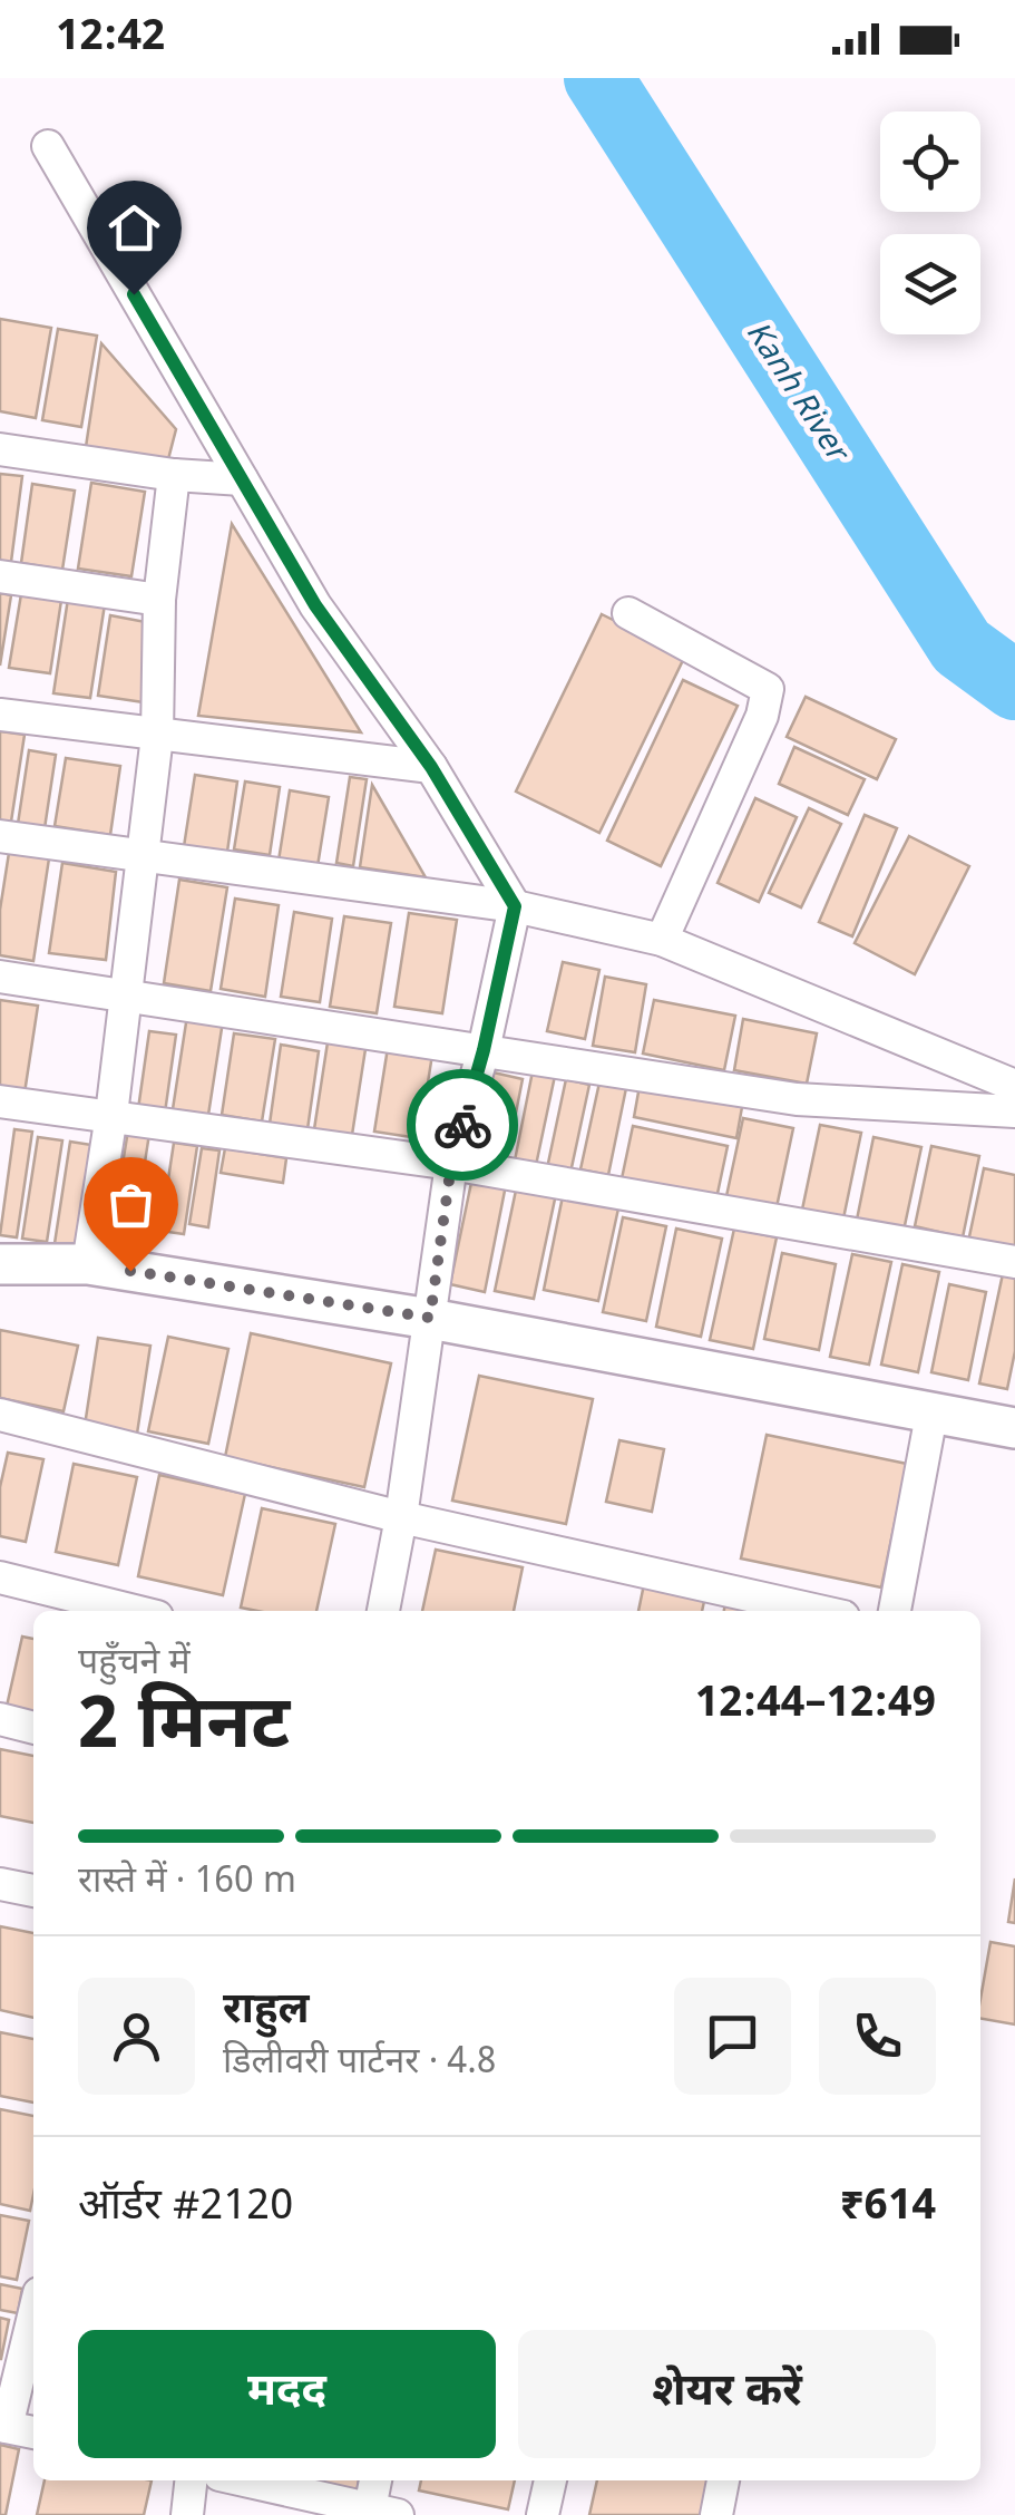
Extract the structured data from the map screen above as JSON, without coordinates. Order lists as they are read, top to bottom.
{
  "water": ["Kanh River"],
  "page": {
    "status": "12:42",
    "heading": ["2 मिनट", "पहुँचने में", "12:44–12:49"],
    "panel": [
      "राहुल",
      "डिलीवरी पार्टनर · 4.8",
      "ऑर्डर #2120",
      "₹614"
    ],
    "bar": "रास्ते में · 160 m",
    "buttons": ["मदद", "शेयर करें"]
  }
}
